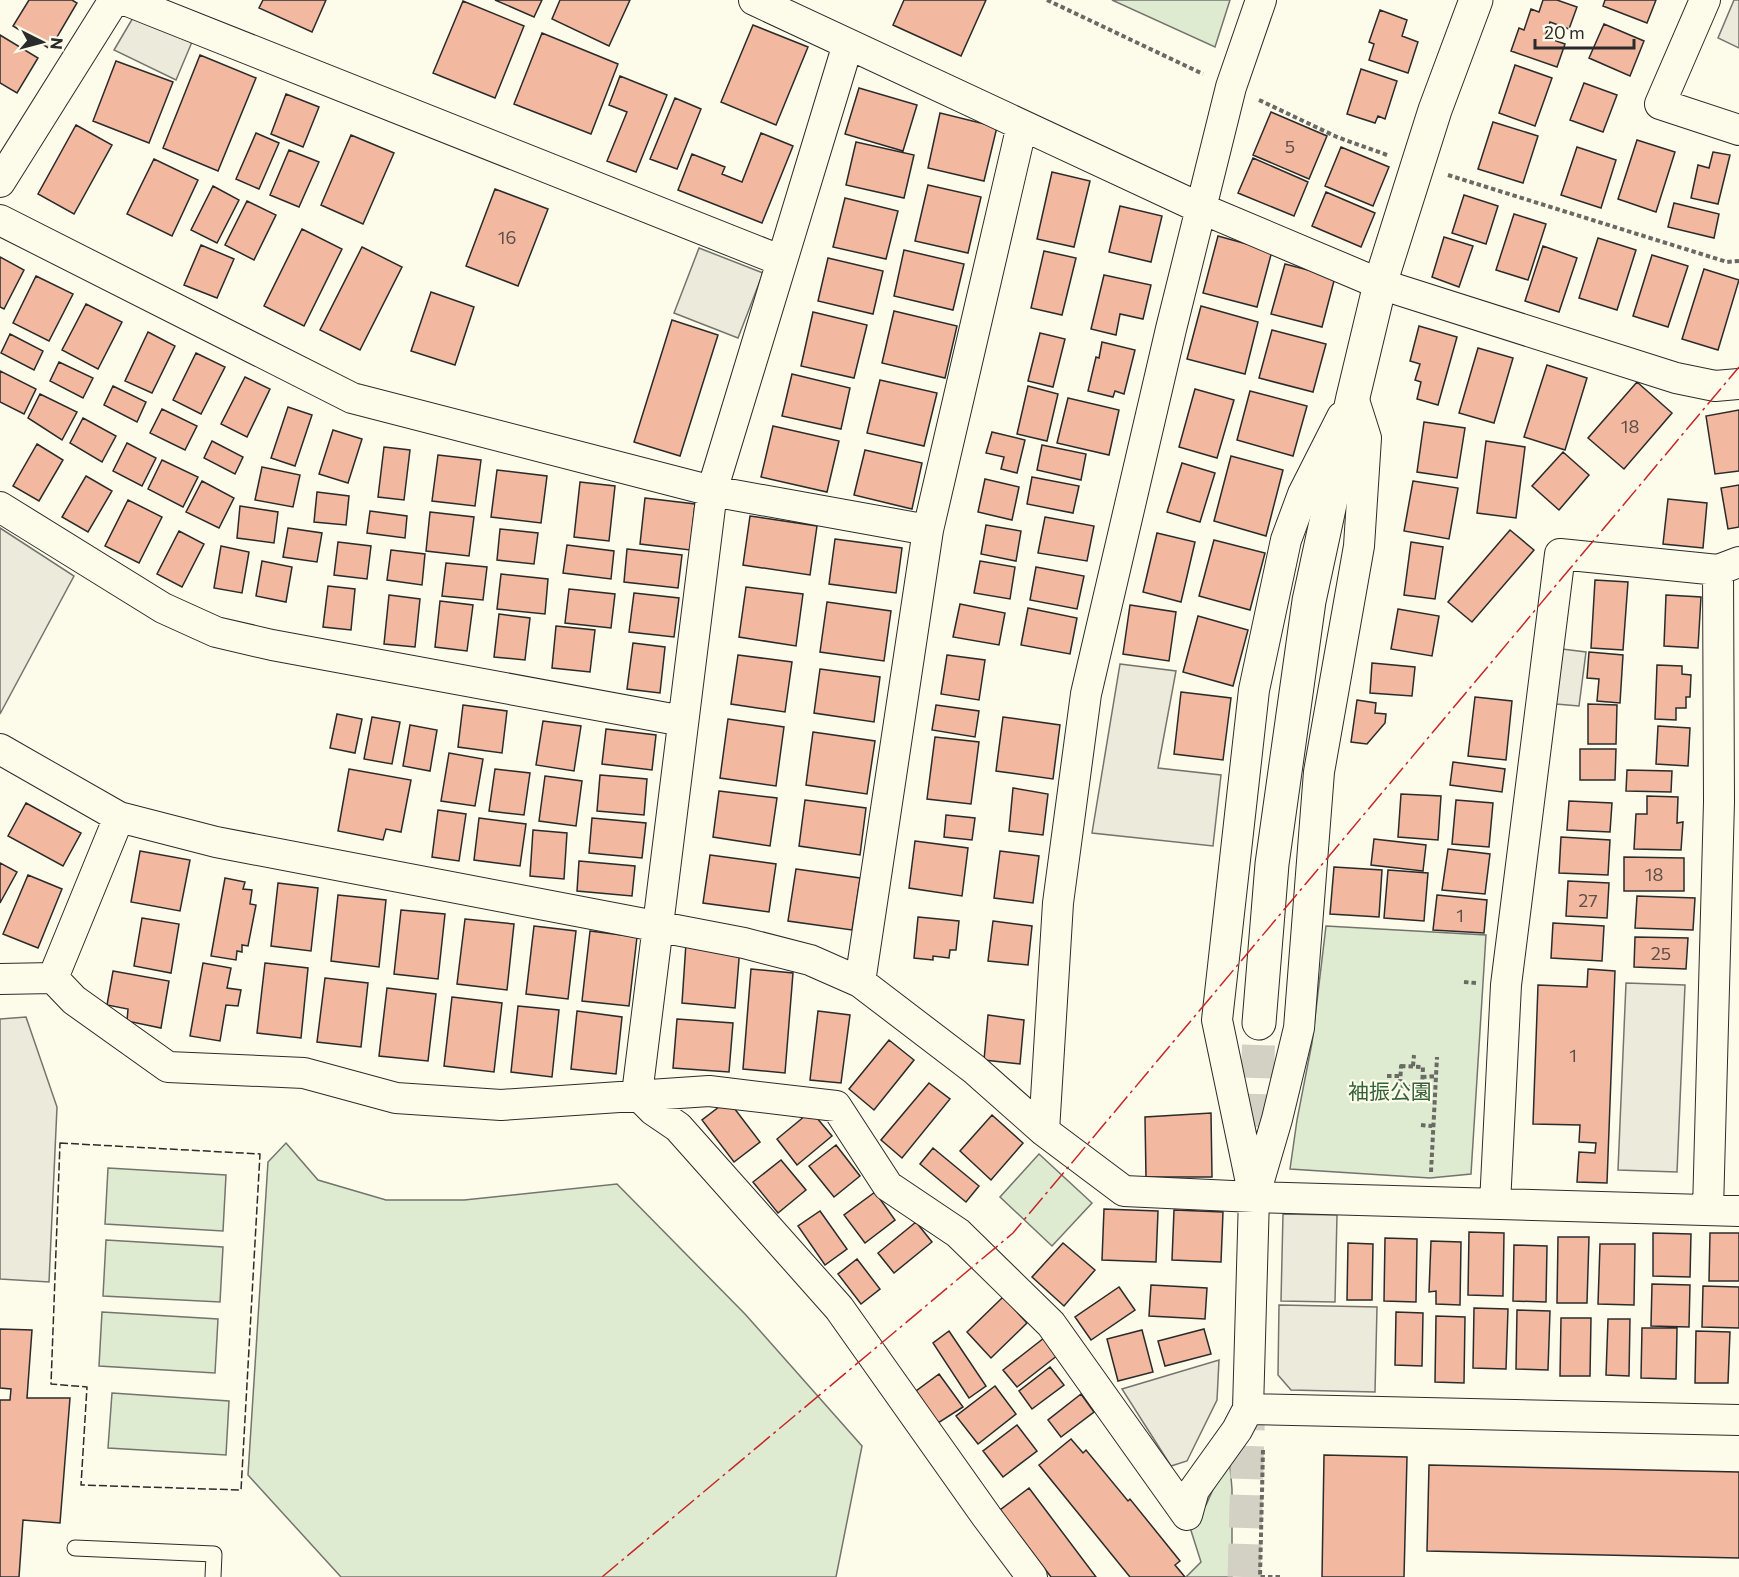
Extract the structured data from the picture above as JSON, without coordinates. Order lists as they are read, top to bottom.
{
  "parks": ["袖振公園"],
  "house_numbers": [
    "5",
    "16",
    "18",
    "18",
    "27",
    "1",
    "25",
    "1"
  ],
  "scale_bar": "20 m",
  "north": "right"
}
